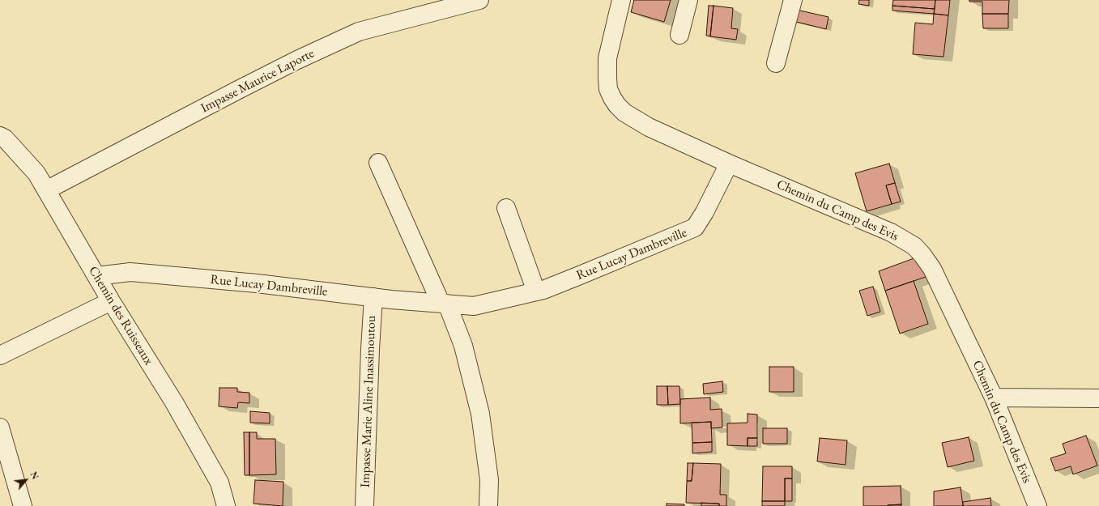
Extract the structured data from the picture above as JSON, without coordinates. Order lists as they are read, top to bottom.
{
  "streets": {
    "street": [
      "Impasse Maurice Laporte",
      "Chemin du Camp des Evis",
      "Rue Lucay Dambreville",
      "Chemin des Ruisseaux",
      "Impasse Marie Aline Inassimoutou"
    ]
  },
  "crossings": [
    ["Impasse Maurice Laporte", "Chemin des Ruisseaux"],
    ["Chemin du Camp des Evis", "Rue Lucay Dambreville"],
    ["Rue Lucay Dambreville", "Chemin des Ruisseaux"],
    ["Rue Lucay Dambreville", "Impasse Marie Aline Inassimoutou"]
  ],
  "north": "top right"
}
